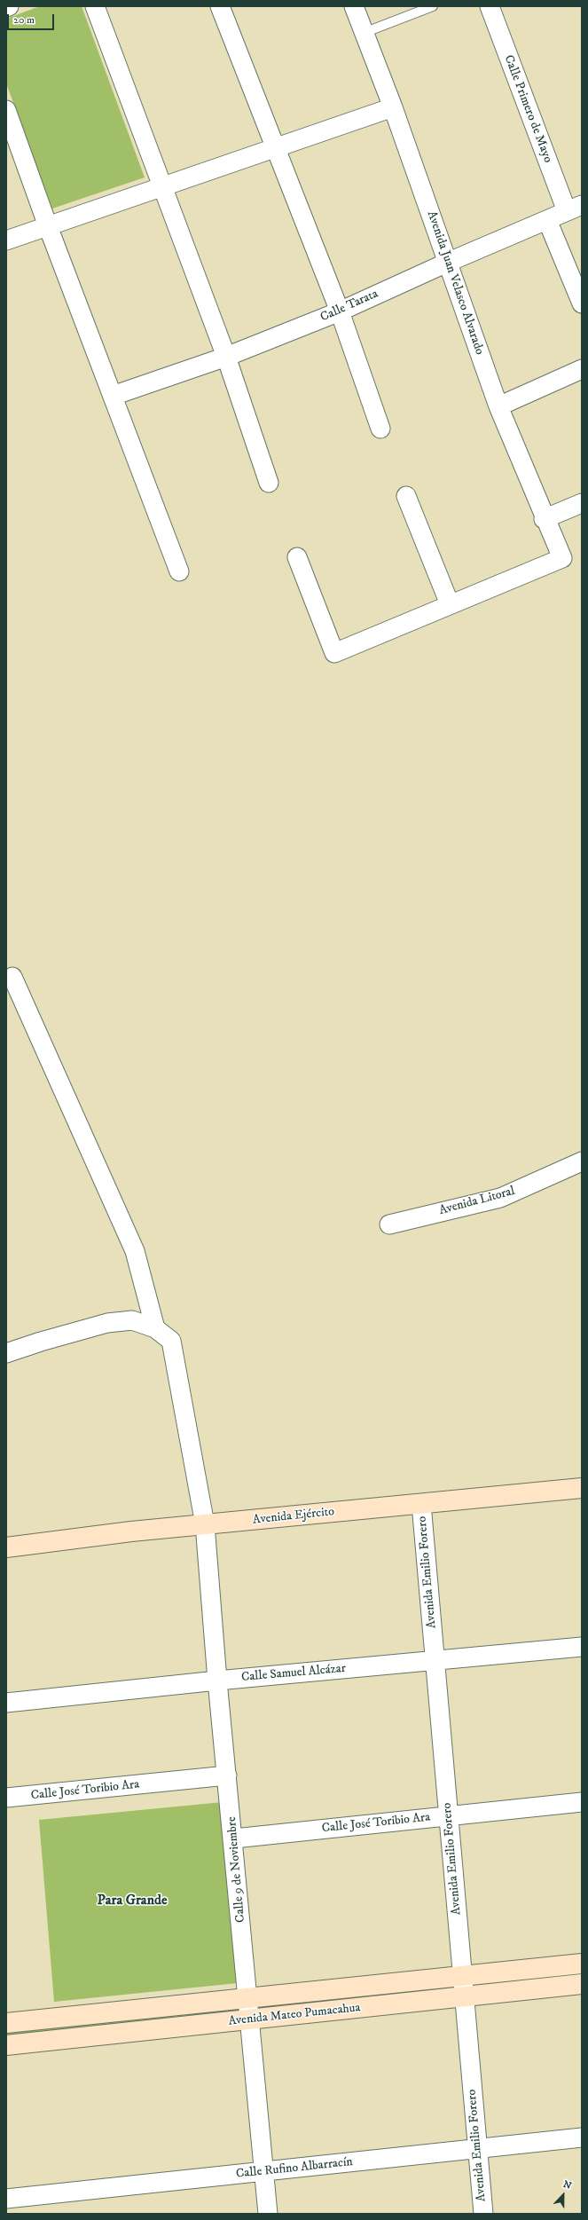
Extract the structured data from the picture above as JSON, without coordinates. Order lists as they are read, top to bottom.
{
  "streets": {
    "street": [
      "Calle Primero de Mayo",
      "Avenida Juan Velasco Alvarado",
      "Calle Tarata",
      "Avenida Litoral",
      "Avenida Ejército",
      "Avenida Emilio Forero",
      "Calle Samuel Alcázar",
      "Calle José Toribio Ara",
      "Calle 9 de Noviembre",
      "Avenida Mateo Pumacahua",
      "Calle Rufino Albarracín"
    ]
  },
  "crossings": [
    ["Calle Primero de Mayo", "Calle Tarata"],
    ["Avenida Juan Velasco Alvarado", "Calle Tarata"],
    ["Avenida Ejército", "Avenida Emilio Forero"],
    ["Avenida Ejército", "Calle 9 de Noviembre"],
    ["Avenida Emilio Forero", "Calle Samuel Alcázar"],
    ["Avenida Emilio Forero", "Calle José Toribio Ara"],
    ["Avenida Emilio Forero", "Avenida Mateo Pumacahua"],
    ["Avenida Emilio Forero", "Calle Rufino Albarracín"],
    ["Calle Samuel Alcázar", "Calle 9 de Noviembre"],
    ["Calle José Toribio Ara", "Calle 9 de Noviembre"],
    ["Calle 9 de Noviembre", "Avenida Mateo Pumacahua"],
    ["Calle 9 de Noviembre", "Calle Rufino Albarracín"]
  ],
  "districts": ["Para Grande"],
  "scale_bar": "20 m",
  "north": "top"
}
